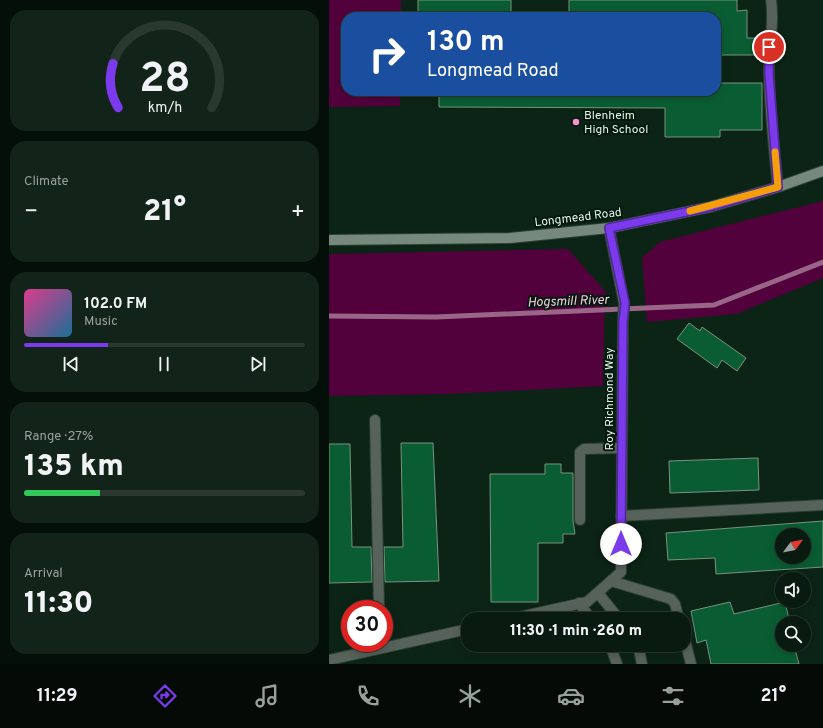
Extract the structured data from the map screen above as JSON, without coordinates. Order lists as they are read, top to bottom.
{
  "streets": {
    "street": ["Longmead Road", "Roy Richmond Way"]
  },
  "crossings": [
    ["Longmead Road", "Roy Richmond Way"]
  ],
  "water": ["Hogsmill River"],
  "places": ["Blenheim High School"],
  "north": "top right",
  "page": {
    "turn": ["130 m", "Longmead Road"],
    "tile": [
      "Climate",
      ["Range · 27%", "135 km"],
      ["Arrival", "11:30"]
    ],
    "heat": ["−", "21°", "+"],
    "song": ["102.0 FM", "Music"],
    "limit": "30",
    "trip": "11:30 · 1 min · 260 m",
    "tabs": ["11:29", "21°"],
    "gauge": ["28", "km/h"]
  }
}
